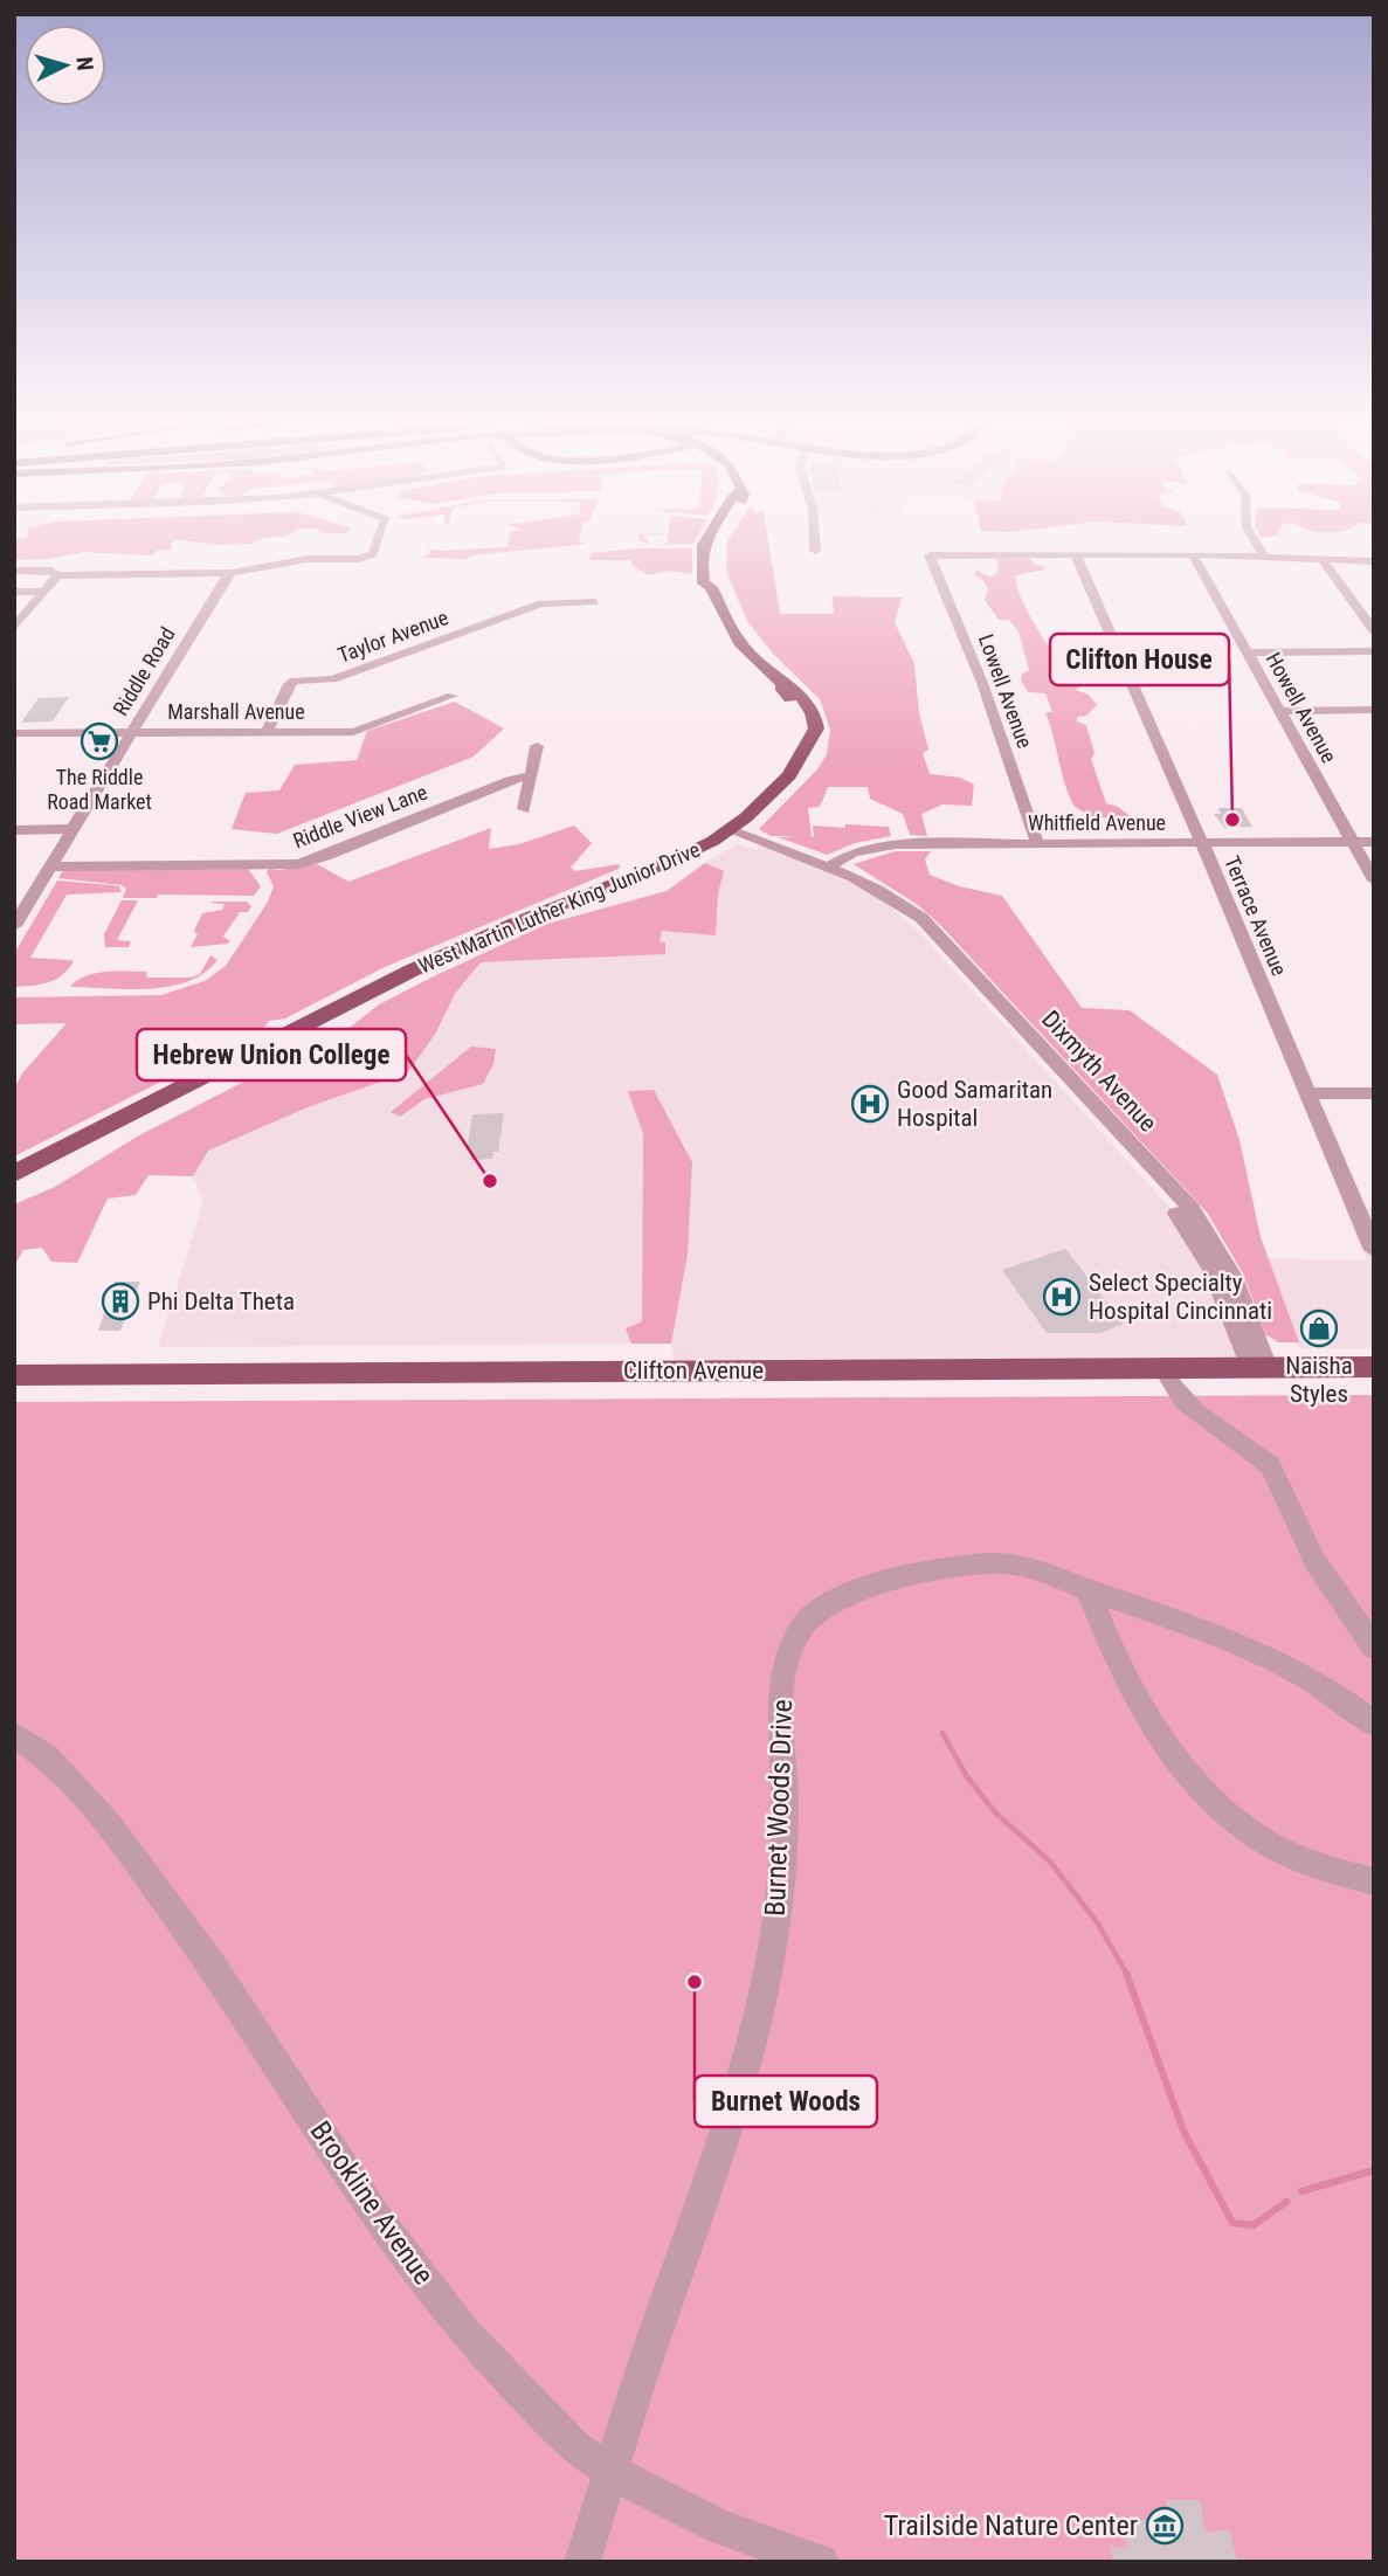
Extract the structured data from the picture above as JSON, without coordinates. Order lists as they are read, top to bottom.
{
  "streets": {
    "main road": ["West Martin Luther King Junior Drive", "Clifton Avenue"],
    "street": [
      "Taylor Avenue",
      "Riddle Road",
      "Lowell Avenue",
      "Howell Avenue",
      "Marshall Avenue",
      "Riddle View Lane",
      "Whitfield Avenue",
      "Terrace Avenue",
      "Dixmyth Avenue",
      "Burnet Woods Drive",
      "Brookline Avenue"
    ]
  },
  "crossings": [
    ["Taylor Avenue", "Marshall Avenue"],
    ["Riddle Road", "Marshall Avenue"],
    ["Riddle Road", "Riddle View Lane"],
    ["Lowell Avenue", "Whitfield Avenue"],
    ["Lowell Avenue", "Terrace Avenue"],
    ["Howell Avenue", "Whitfield Avenue"],
    ["Whitfield Avenue", "Terrace Avenue"],
    ["Whitfield Avenue", "Dixmyth Avenue"],
    ["West Martin Luther King Junior Drive", "Dixmyth Avenue"],
    ["Dixmyth Avenue", "Clifton Avenue"],
    ["Burnet Woods Drive", "Brookline Avenue"]
  ],
  "places": {
    "supermarket": ["The Riddle Road Market"],
    "other": ["Clifton House", "Hebrew Union College", "Burnet Woods"],
    "hospital": ["Good Samaritan Hospital", "Select Specialty Hospital Cincinnati"],
    "building": ["Phi Delta Theta"],
    "shop": ["Naisha Styles"],
    "museum": ["Trailside Nature Center"]
  },
  "north": "right"
}
